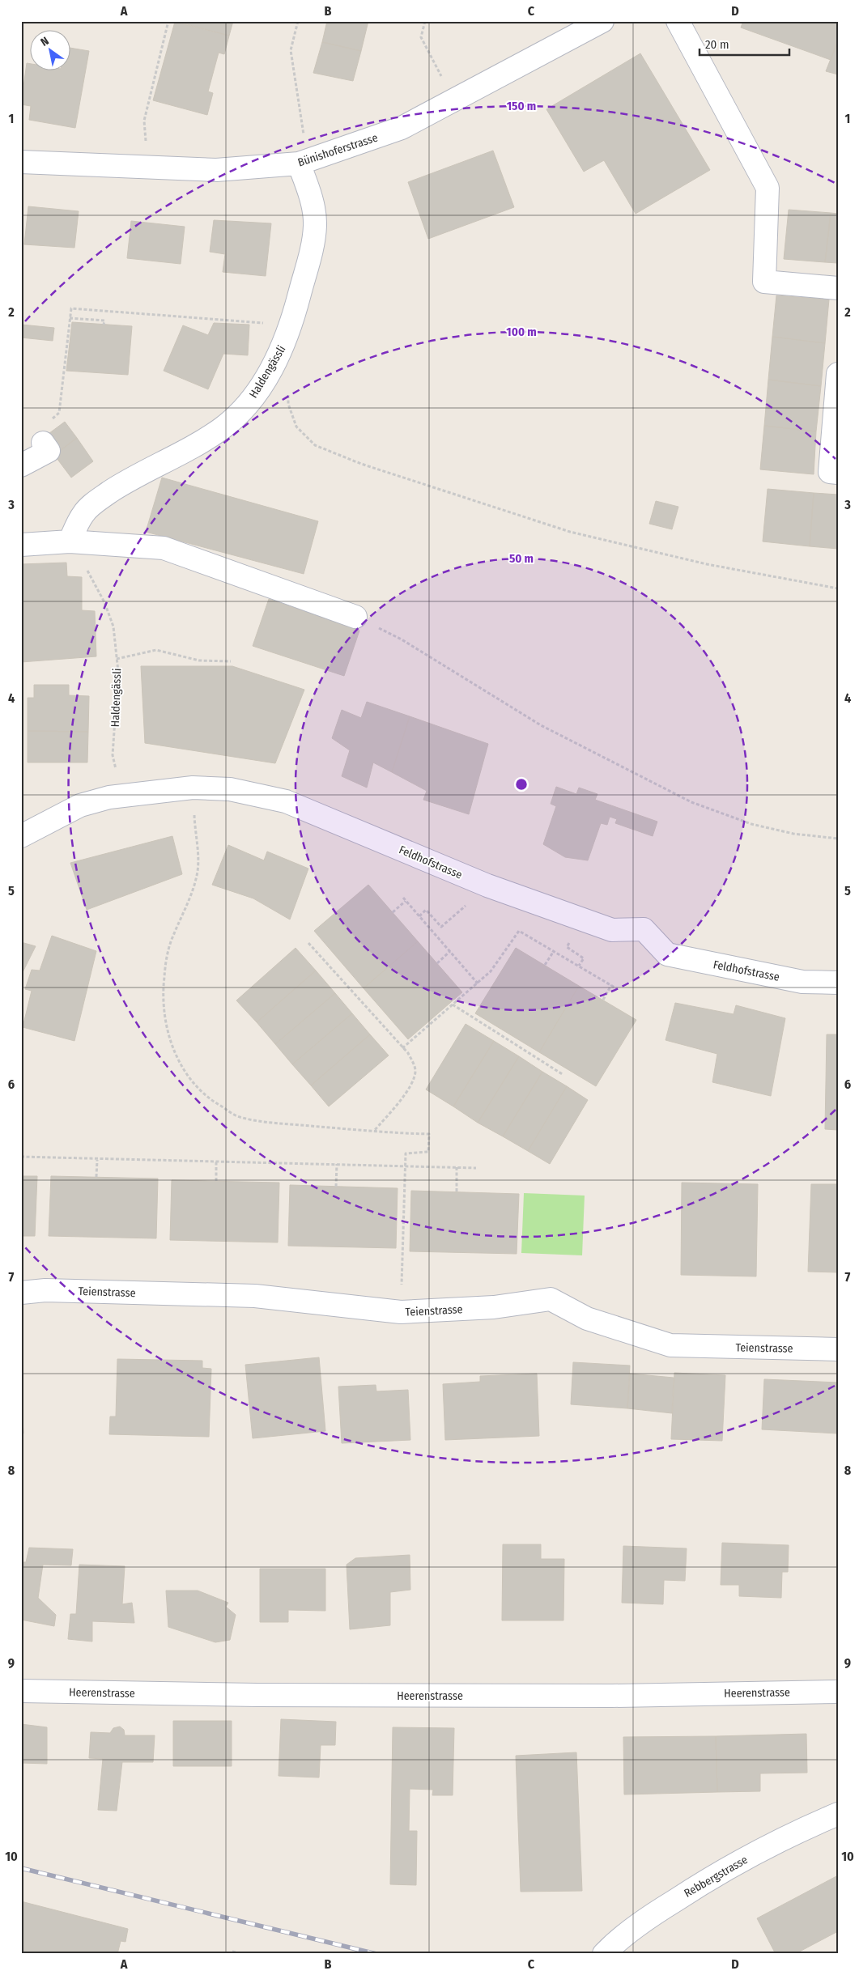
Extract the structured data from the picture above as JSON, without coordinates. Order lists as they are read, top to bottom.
{
  "streets": {
    "street": [
      "Bünishoferstrasse",
      "Haldengässli",
      "Feldhofstrasse",
      "Teienstrasse",
      "Heerenstrasse",
      "Rebbergstrasse"
    ]
  },
  "crossings": [
    ["Bünishoferstrasse", "Haldengässli"]
  ],
  "scale_bar": "20 m",
  "north": "top left",
  "grid": {
    "columns": [
      "A",
      "B",
      "C",
      "D"
    ],
    "rows": [
      "1",
      "2",
      "3",
      "4",
      "5",
      "6",
      "7",
      "8",
      "9",
      "10"
    ]
  },
  "rings": ["150 m", "100 m", "50 m"]
}
